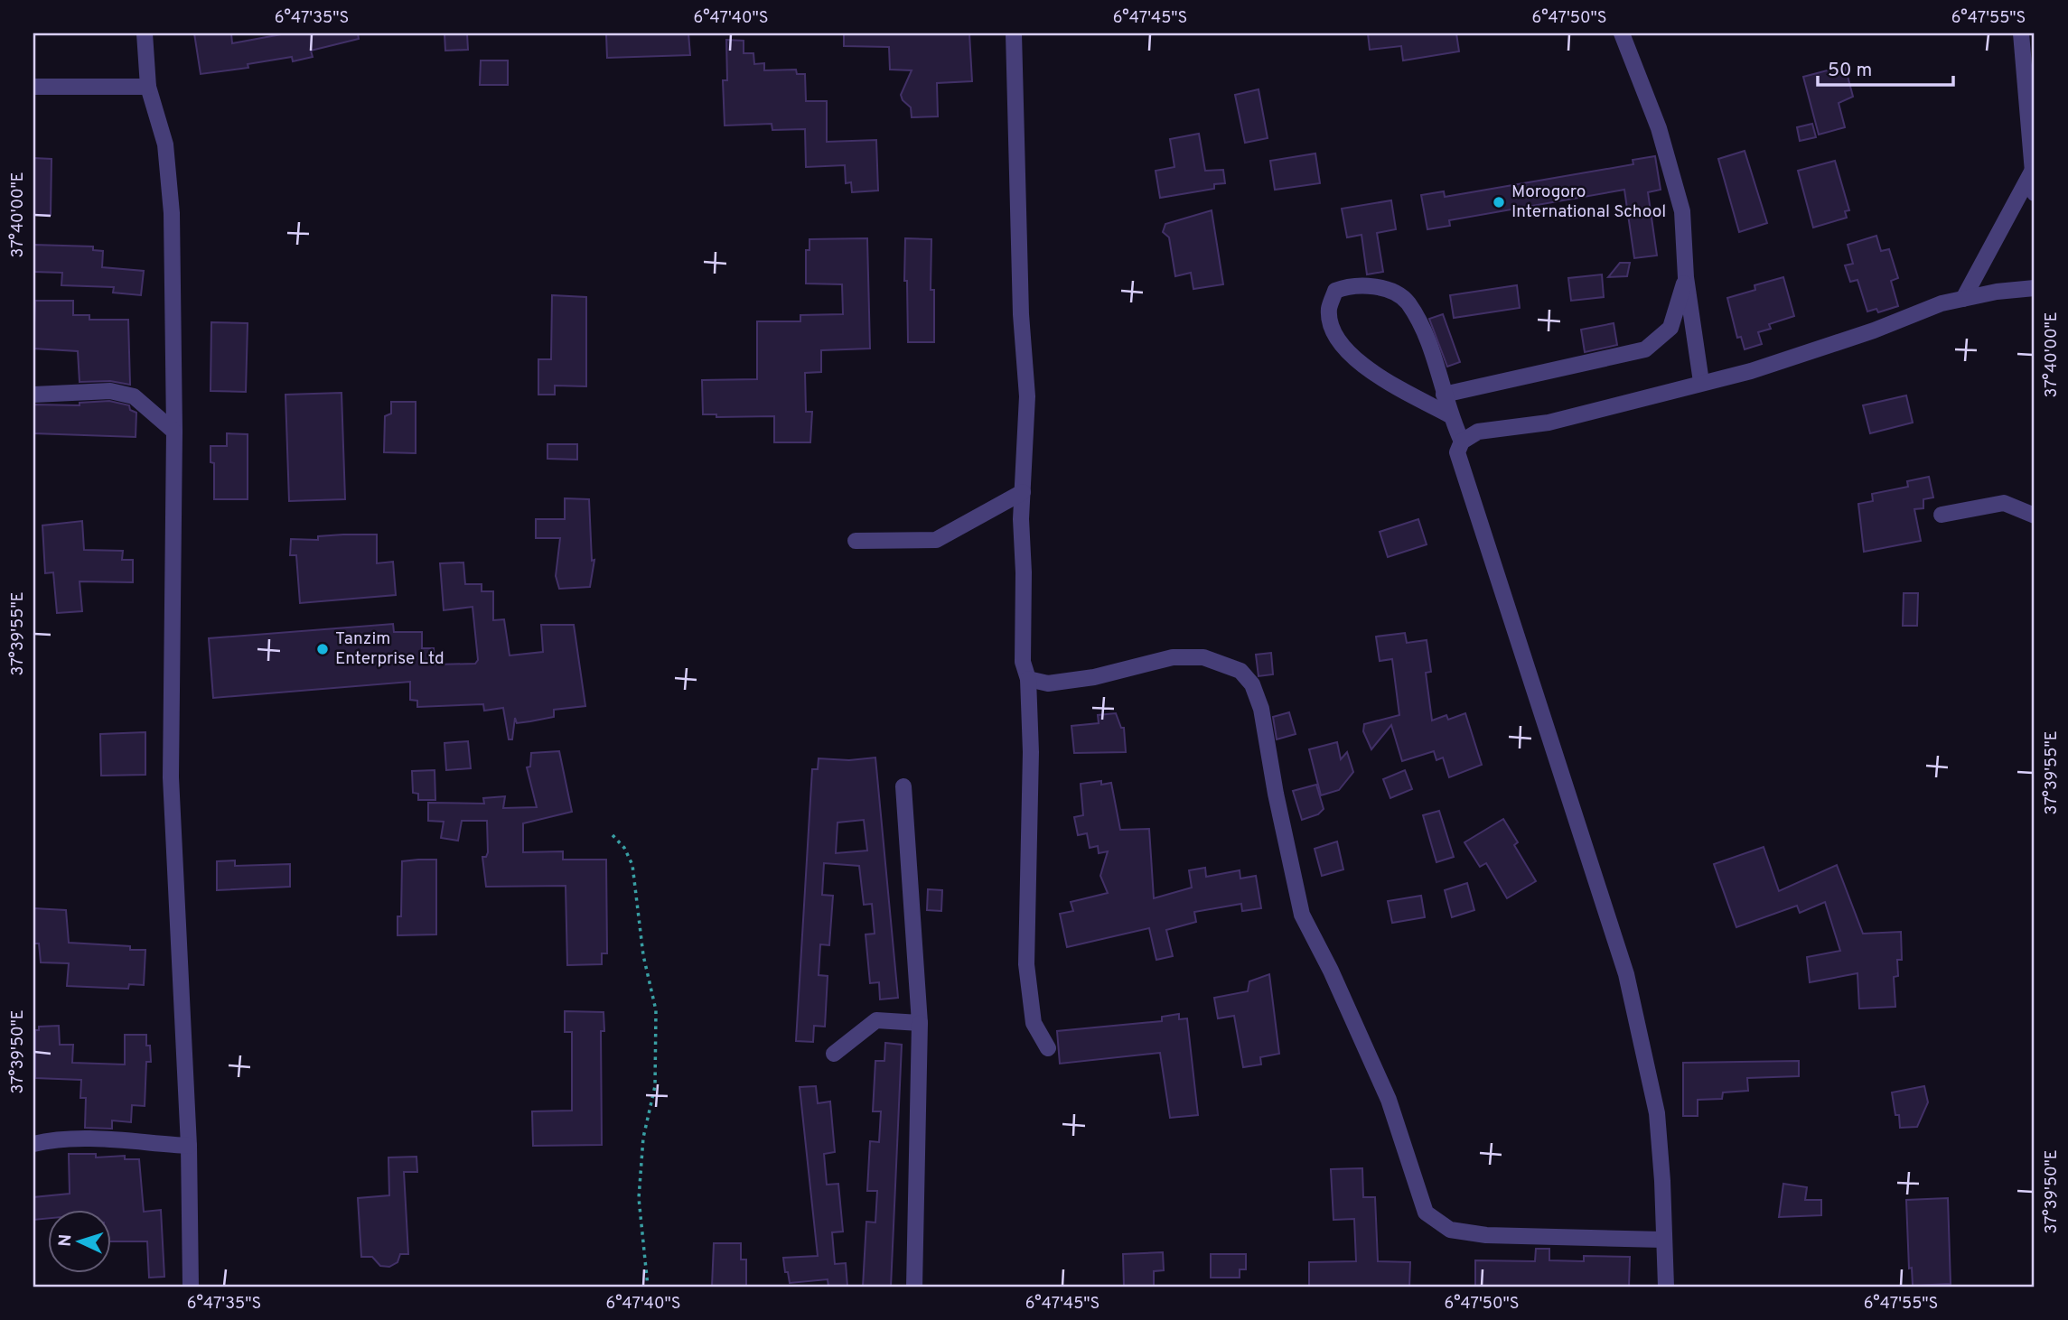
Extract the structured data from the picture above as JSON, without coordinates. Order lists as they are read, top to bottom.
{
  "places": ["Morogoro International School", "Tanzim Enterprise Ltd"],
  "scale_bar": "50 m",
  "north": "left",
  "coordinates": [
    "6°47'35\"S",
    "6°47'40\"S",
    "6°47'45\"S",
    "6°47'50\"S",
    "6°47'55\"S",
    "37°40'00\"E",
    "37°39'55\"E",
    "37°39'50\"E"
  ]
}
